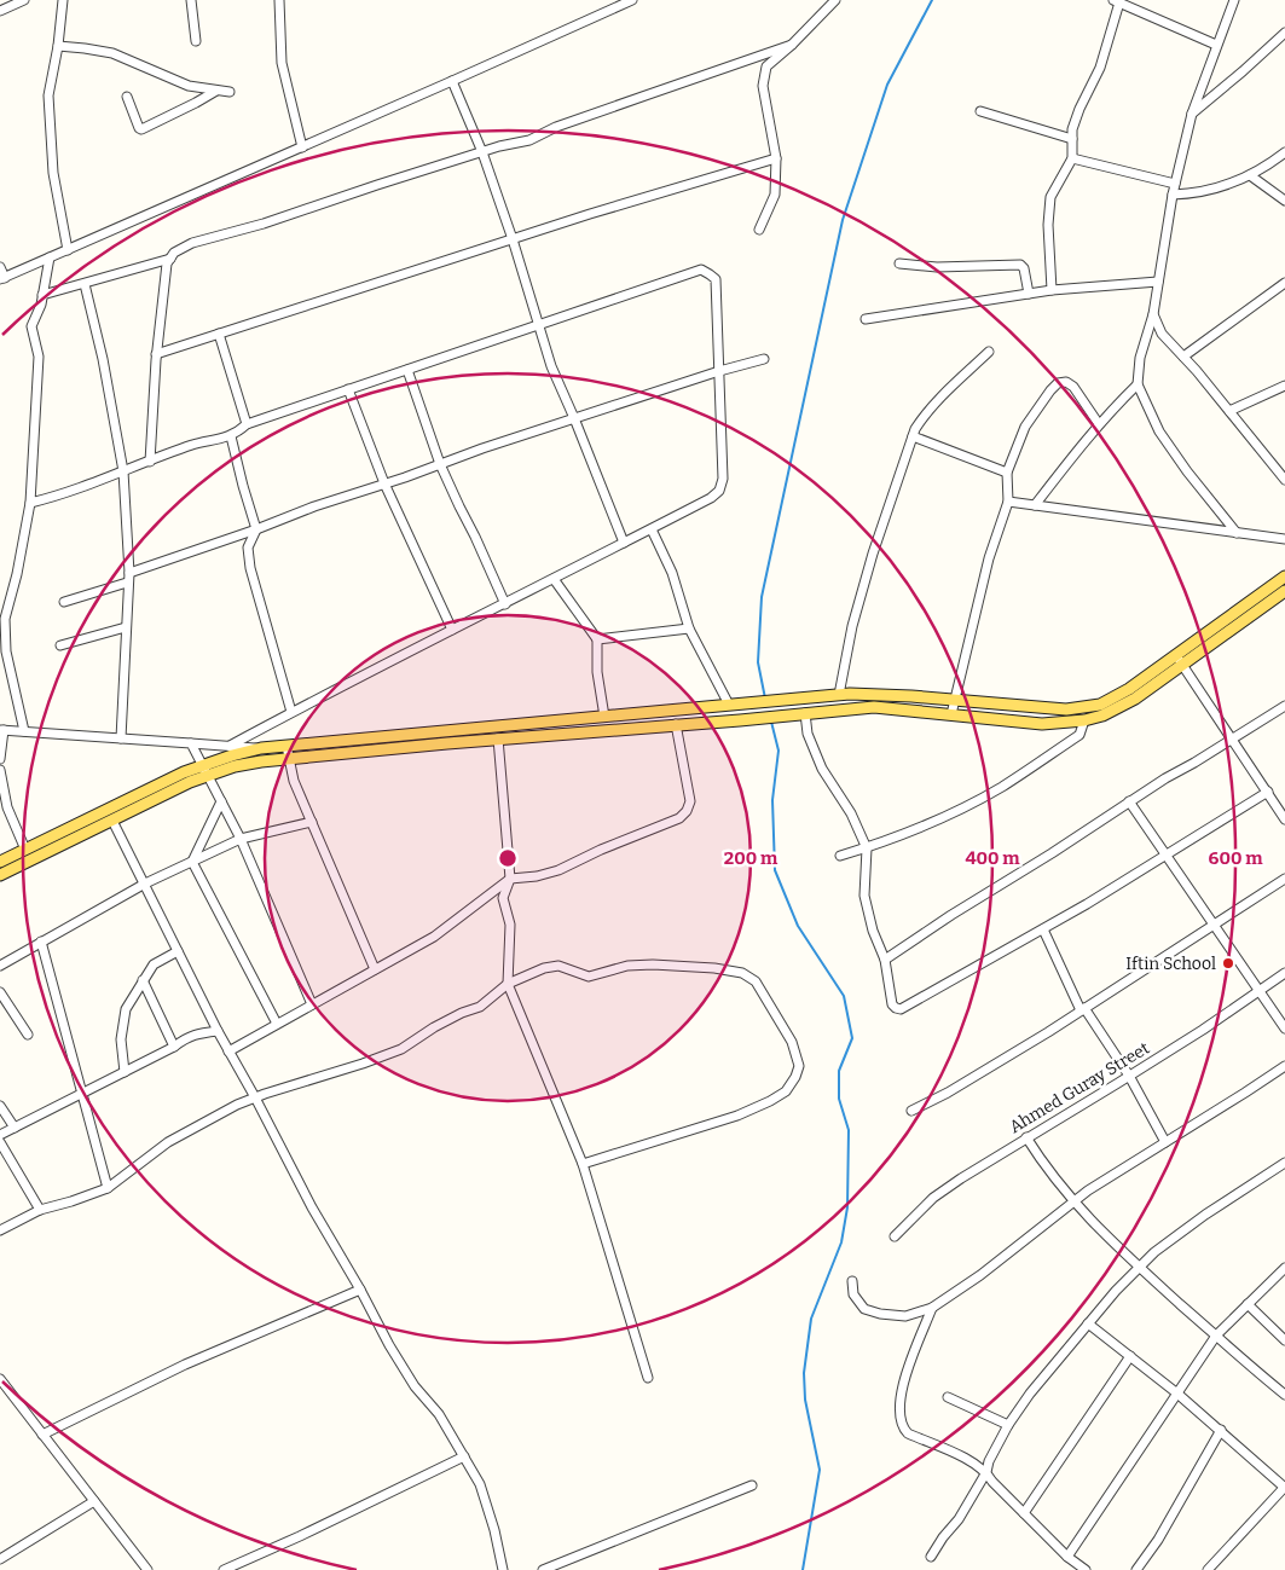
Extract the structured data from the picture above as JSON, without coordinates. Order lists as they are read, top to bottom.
{
  "streets": {
    "street": ["Ahmed Guray Street"]
  },
  "places": ["Iftin School"],
  "rings": ["200 m", "400 m", "600 m"]
}
